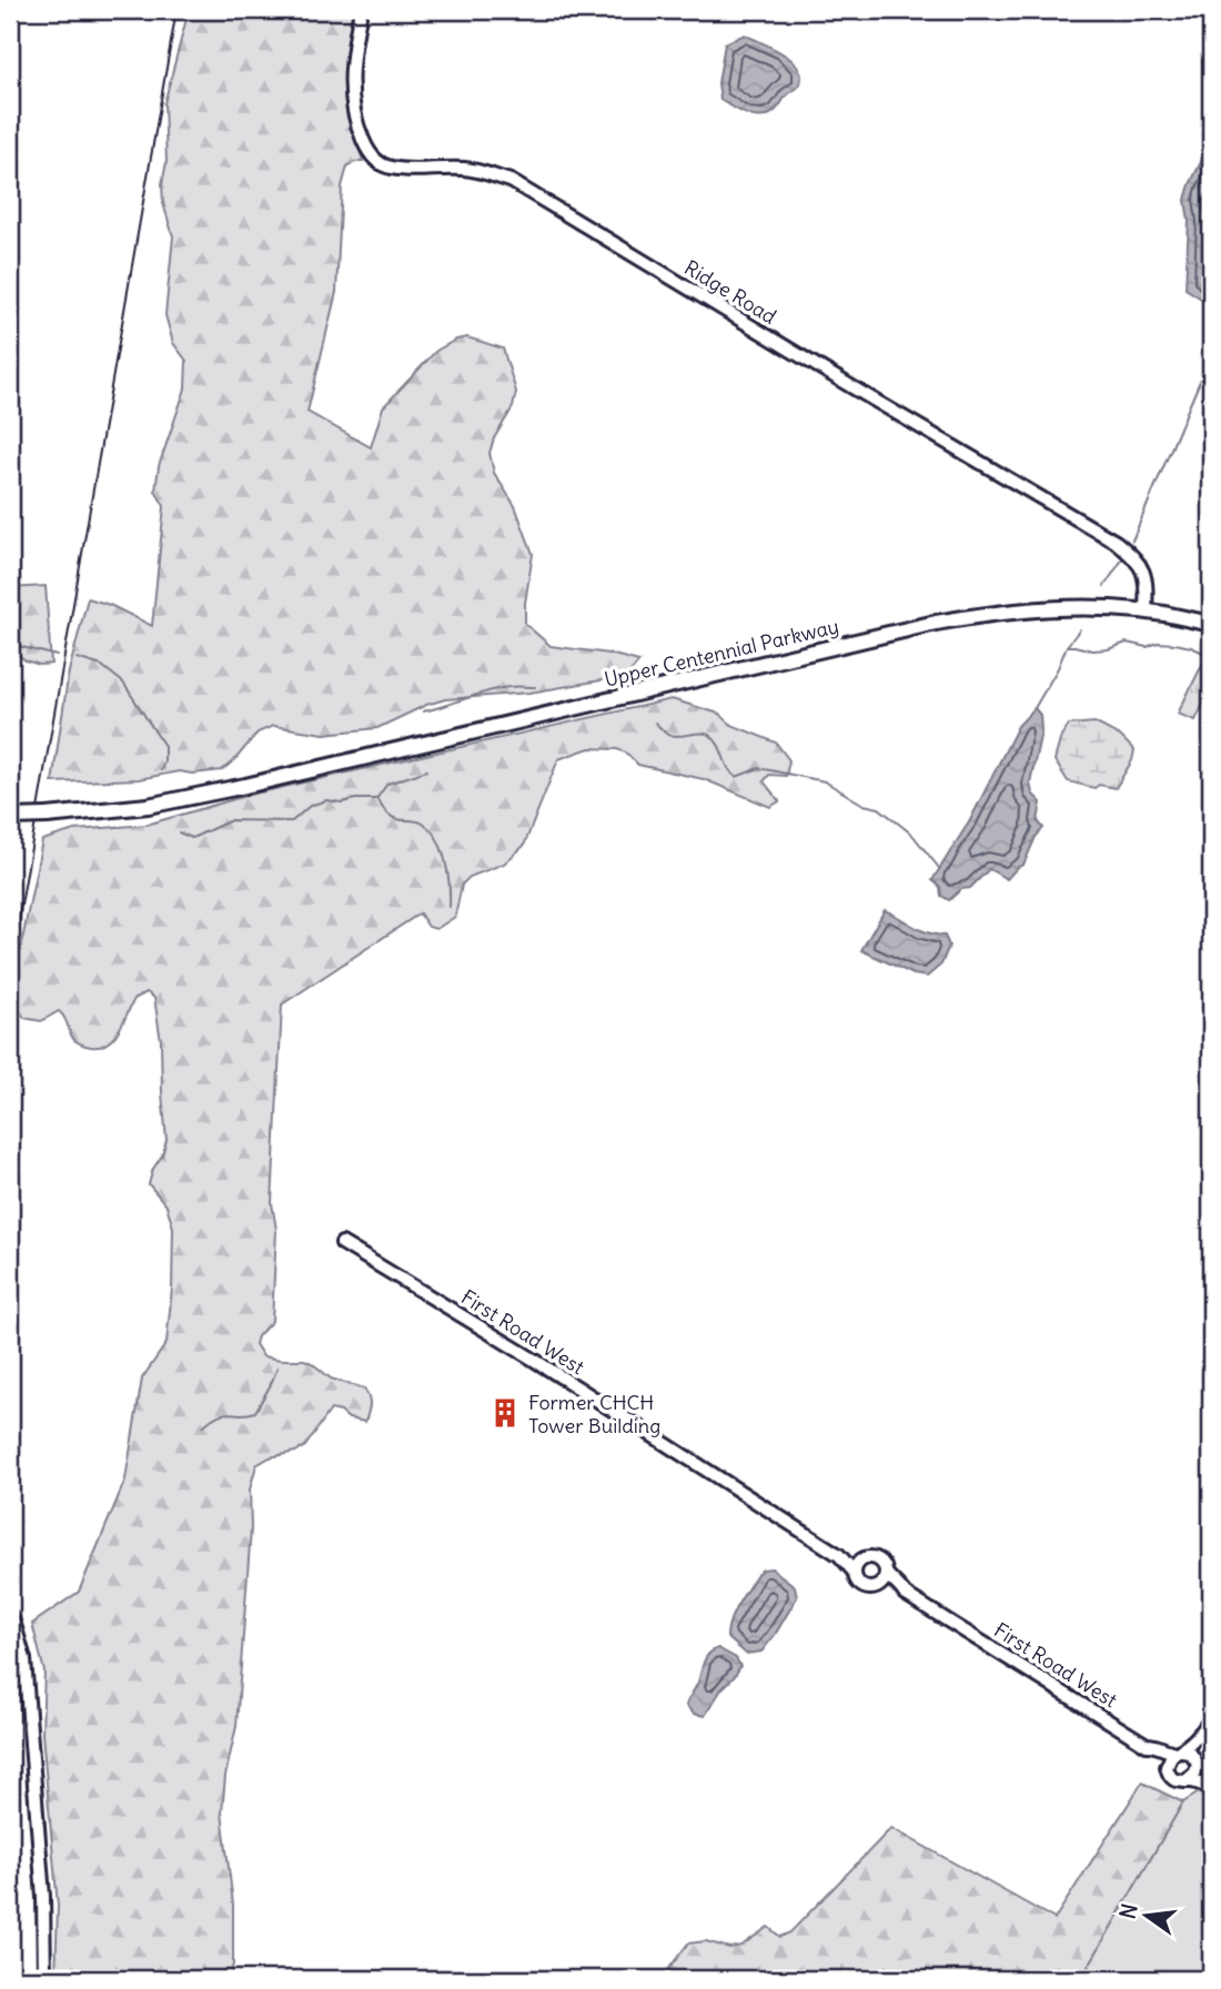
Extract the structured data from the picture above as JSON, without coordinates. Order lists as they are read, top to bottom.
{
  "streets": {
    "main road": ["Upper Centennial Parkway"],
    "street": ["Ridge Road", "First Road West"]
  },
  "crossings": [
    ["Ridge Road", "Upper Centennial Parkway"]
  ],
  "places": {
    "building": ["Former CHCH Tower Building"]
  },
  "north": "left"
}
